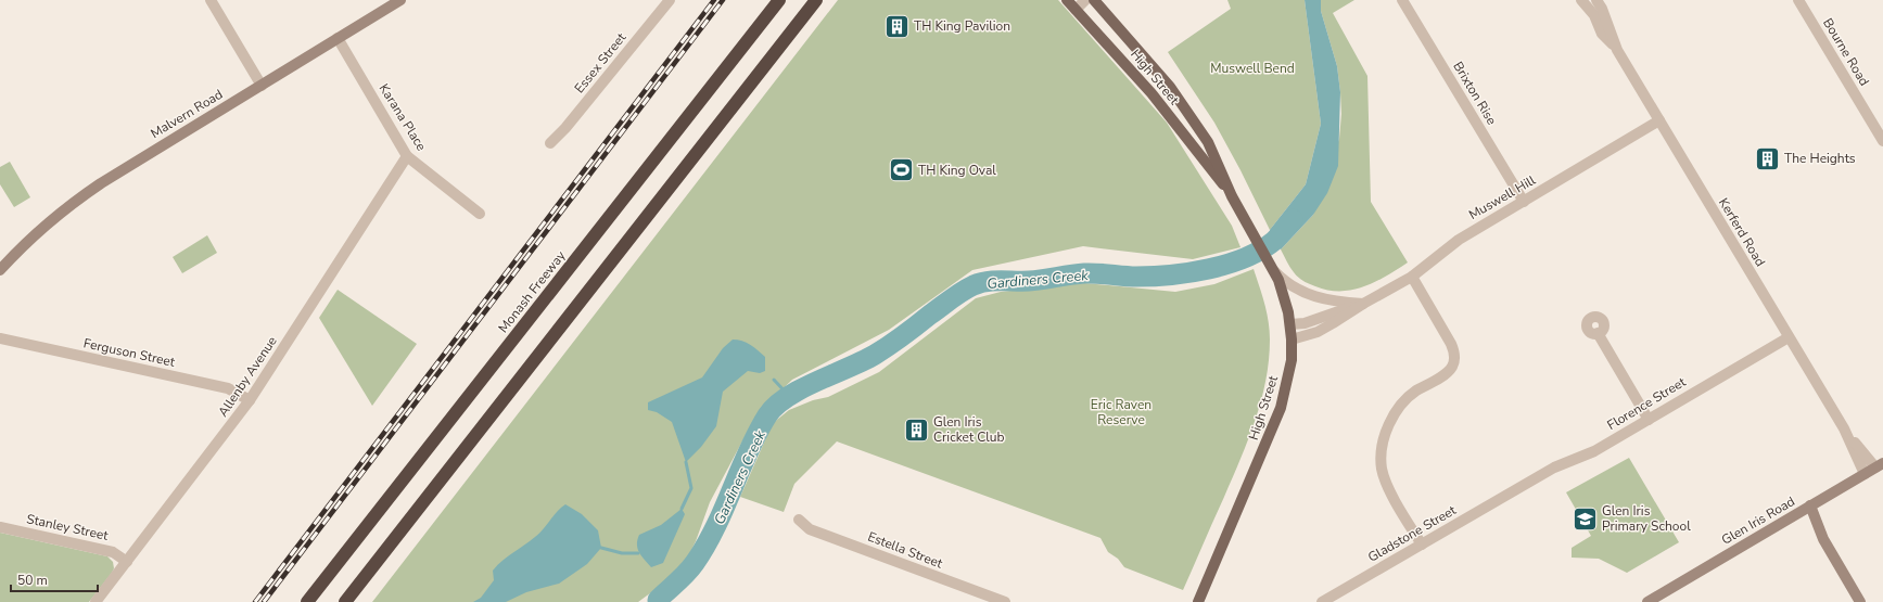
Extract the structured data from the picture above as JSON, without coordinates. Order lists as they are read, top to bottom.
{
  "streets": {
    "highway": ["Monash Freeway"],
    "main road": ["High Street", "Malvern Road", "Glen Iris Road"],
    "street": [
      "Bourne Road",
      "Essex Street",
      "Brixton Rise",
      "Karana Place",
      "Muswell Hill",
      "Kerferd Road",
      "Ferguson Street",
      "Allenby Avenue",
      "Florence Street",
      "Stanley Street",
      "Gladstone Street",
      "Estella Street"
    ]
  },
  "crossings": [
    ["High Street", "Muswell Hill"],
    ["Brixton Rise", "Muswell Hill"],
    ["Malvern Road", "Karana Place"],
    ["Karana Place", "Allenby Avenue"],
    ["Muswell Hill", "Kerferd Road"],
    ["Kerferd Road", "Florence Street"],
    ["Kerferd Road", "Glen Iris Road"],
    ["Ferguson Street", "Allenby Avenue"],
    ["Allenby Avenue", "Stanley Street"],
    ["Florence Street", "Gladstone Street"]
  ],
  "water": ["Gardiners Creek"],
  "parks": ["Muswell Bend", "Eric Raven Reserve"],
  "places": {
    "building": ["TH King Pavilion", "The Heights", "Glen Iris Cricket Club"],
    "sports": ["TH King Oval"],
    "school or university": ["Glen Iris Primary School"]
  },
  "scale_bar": "50 m"
}
